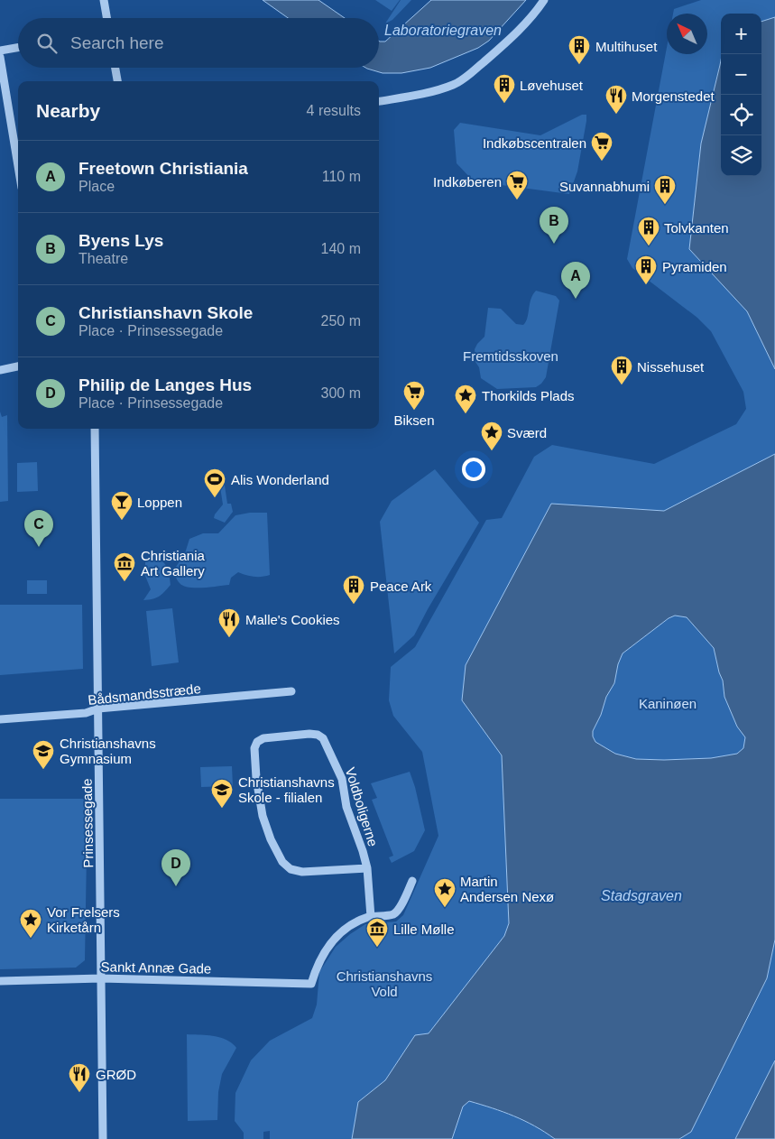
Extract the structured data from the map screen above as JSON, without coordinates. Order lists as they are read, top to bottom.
{
  "streets": {
    "street": [
      "Bådsmandsstræde",
      "Voldboligerne",
      "Prinsessegade",
      "Sankt Annæ Gade"
    ]
  },
  "crossings": [
    ["Bådsmandsstræde", "Prinsessegade"],
    ["Voldboligerne", "Sankt Annæ Gade"],
    ["Prinsessegade", "Sankt Annæ Gade"]
  ],
  "water": ["Laboratoriegraven", "Stadsgraven"],
  "parks": ["Fremtidsskoven", "Kaninøen", "Christianshavns Vold"],
  "places": {
    "building": [
      "Multihuset",
      "Løvehuset",
      "Suvannabhumi",
      "Tolvkanten",
      "Pyramiden",
      "Nissehuset",
      "Peace Ark"
    ],
    "restaurant": ["Morgenstedet", "Malle's Cookies", "GRØD"],
    "supermarket": ["Indkøbscentralen", "Indkøberen", "Biksen"],
    "place": [
      "Thorkilds Plads",
      "Sværd",
      "Martin Andersen Nexø",
      "Vor Frelsers Kirketårn"
    ],
    "sports": ["Alis Wonderland"],
    "bar": ["Loppen"],
    "museum": ["Christiania Art Gallery", "Lille Mølle"],
    "school or university": ["Christianshavns Gymnasium", "Christianshavns Skole - filialen"]
  },
  "north": "top left",
  "page": {
    "map_buttons": ["+", "−"],
    "search": "Search here",
    "heading": ["Nearby", "4 results"],
    "list": [
      {
        "mark": "A",
        "name": "Freetown Christiania",
        "note": "Place",
        "value": "110 m"
      },
      {
        "mark": "B",
        "name": "Byens Lys",
        "note": "Theatre",
        "value": "140 m"
      },
      {
        "mark": "C",
        "name": "Christianshavn Skole",
        "note": "Place · Prinsessegade",
        "value": "250 m"
      },
      {
        "mark": "D",
        "name": "Philip de Langes Hus",
        "note": "Place · Prinsessegade",
        "value": "300 m"
      }
    ],
    "pins": [
      "B",
      "A",
      "C",
      "D"
    ]
  }
}
